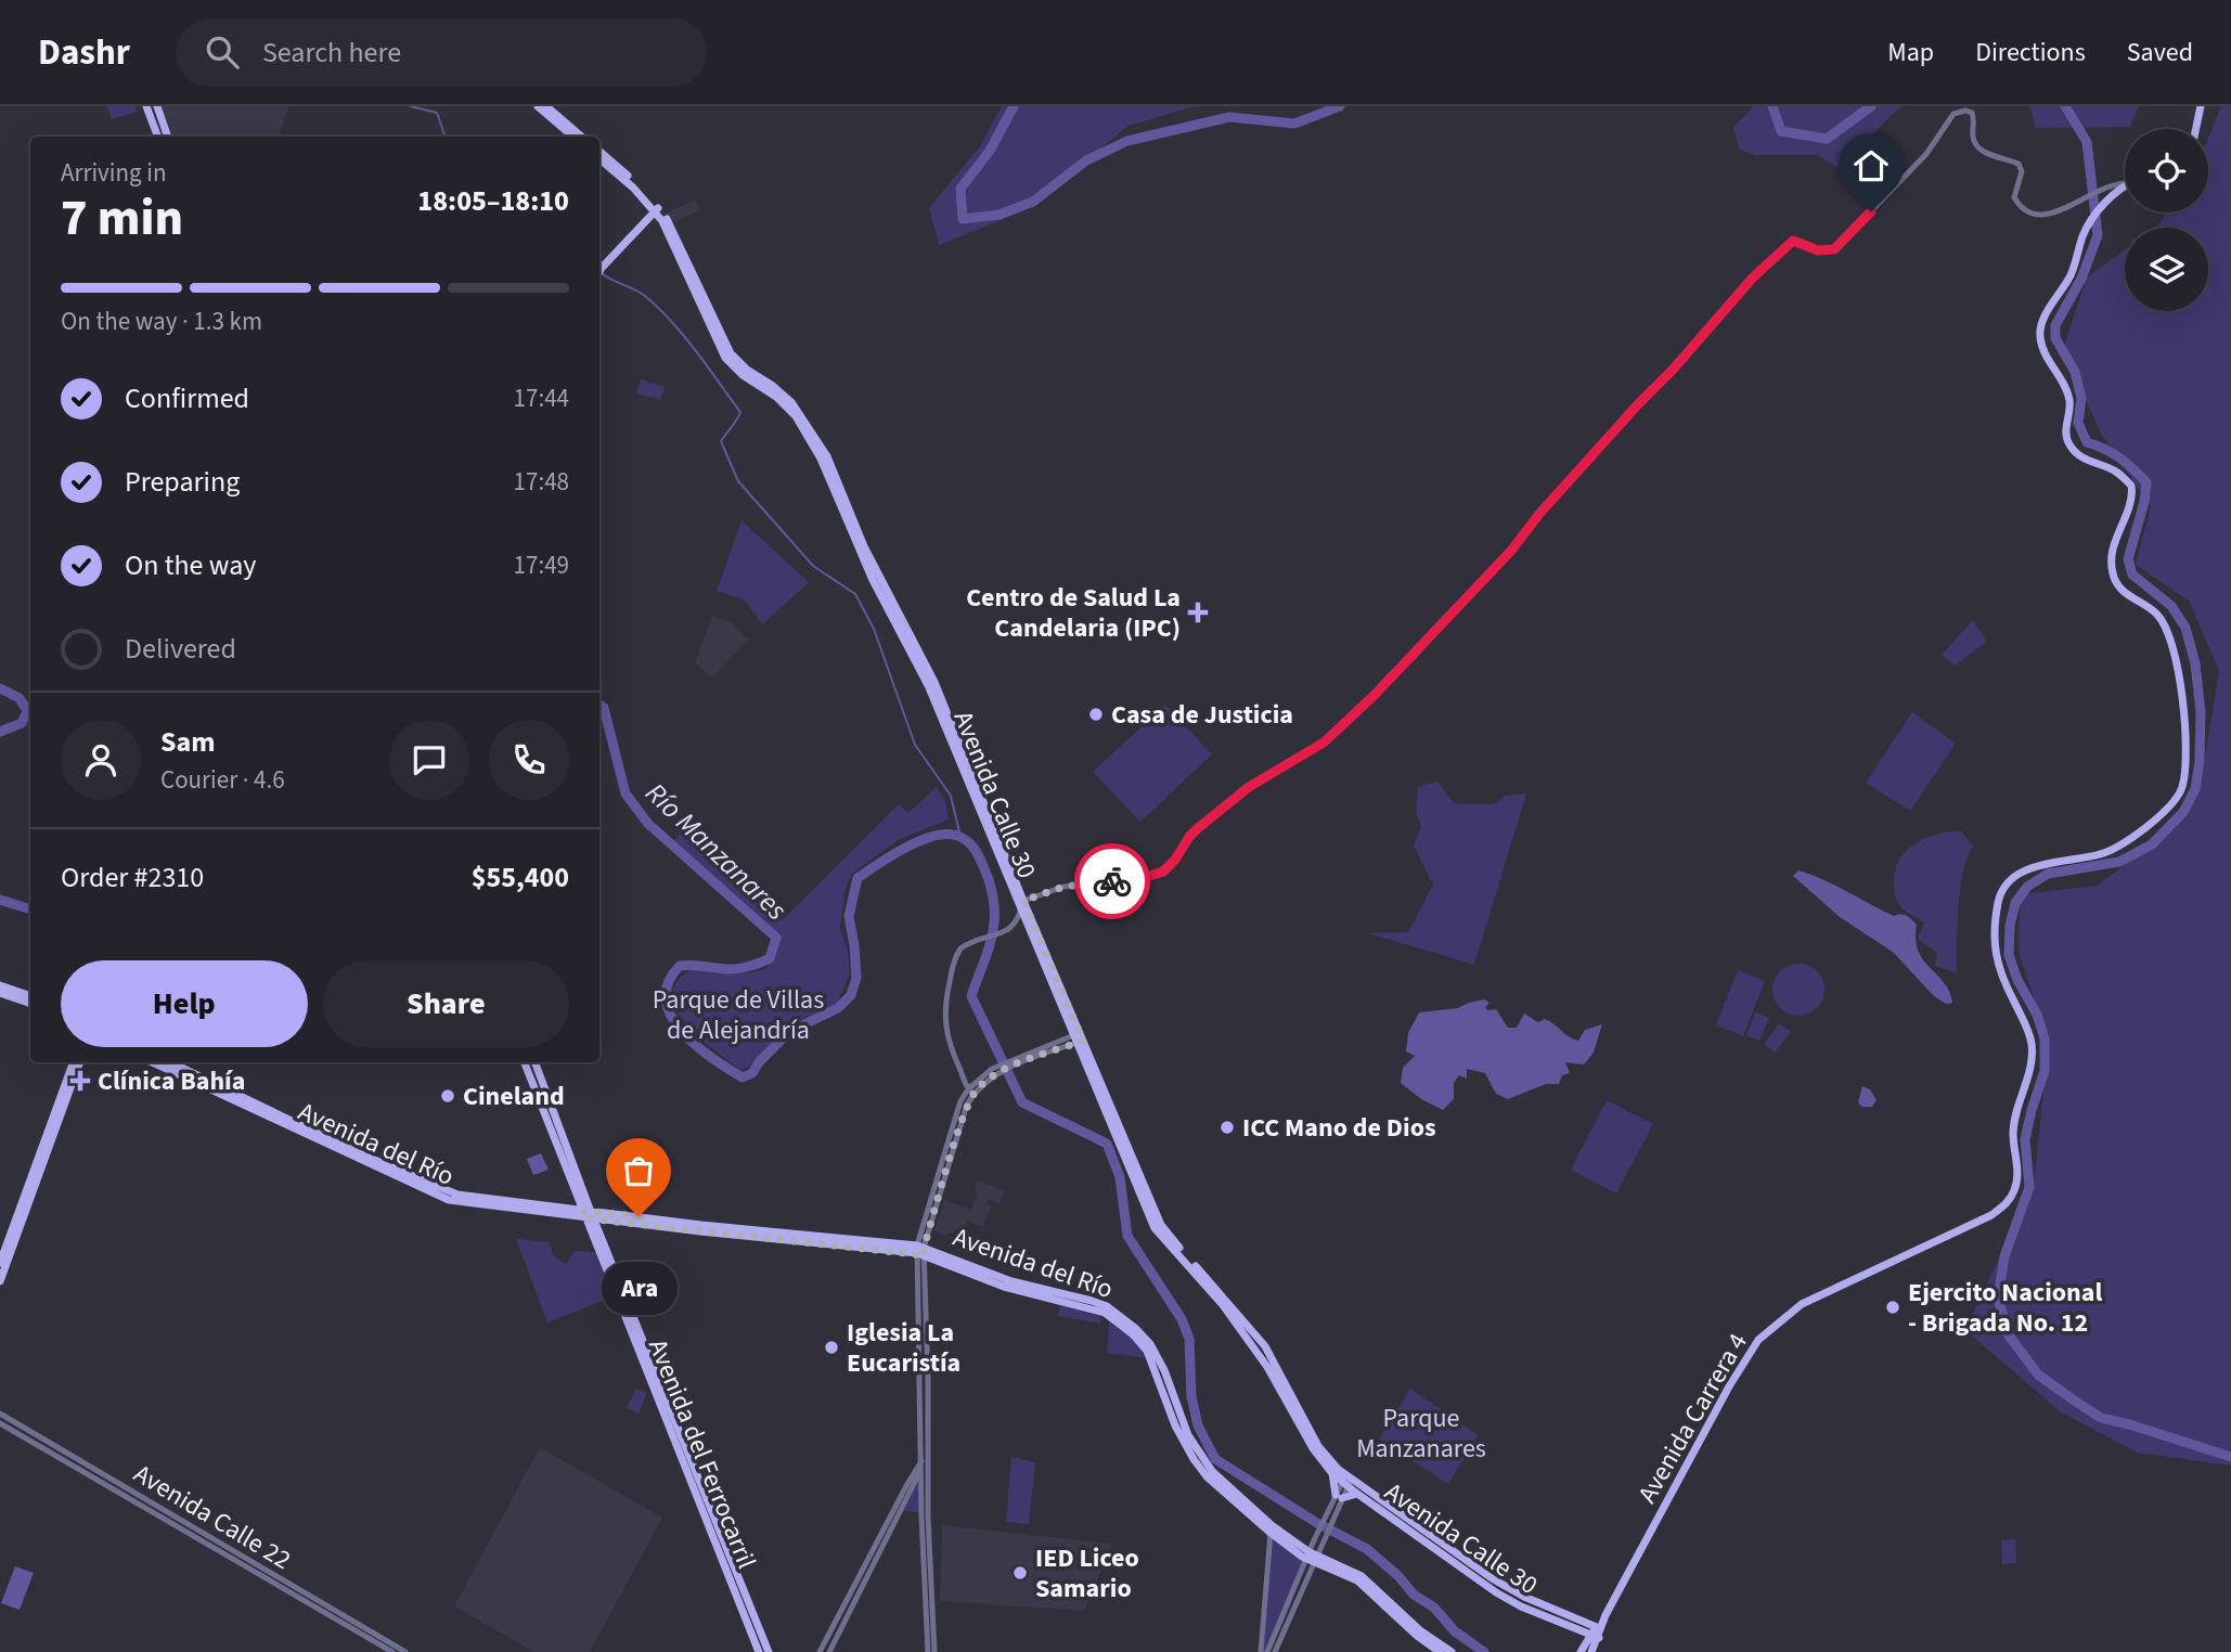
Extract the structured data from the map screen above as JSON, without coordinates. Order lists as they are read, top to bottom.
{
  "streets": {
    "main road": [
      "Avenida Calle 30",
      "Avenida del Río",
      "Avenida Carrera 4",
      "Avenida del Ferrocarril"
    ],
    "street": ["Avenida Calle 22"]
  },
  "crossings": [
    ["Avenida Calle 30", "Avenida Carrera 4"],
    ["Avenida del Río", "Avenida del Ferrocarril"]
  ],
  "water": ["Río Manzanares"],
  "parks": ["Parque de Villas de Alejandría", "Parque Manzanares"],
  "places": {
    "health": ["Centro de Salud La Candelaria (IPC)", "Clínica Bahía"],
    "other": [
      "Casa de Justicia",
      "Cineland",
      "ICC Mano de Dios",
      "Ara",
      "Ejercito Nacional - Brigada No. 12",
      "Iglesia La Eucaristía",
      "IED Liceo Samario"
    ]
  },
  "page": {
    "header": "Dashr",
    "search": "Search here",
    "nav": ["Map", "Directions", "Saved"],
    "heading": ["7 min", "Arriving in", "18:05–18:10"],
    "panel": [
      "Sam",
      "Courier · 4.6",
      "Order #2310",
      "$55,400"
    ],
    "bar": "On the way · 1.3 km",
    "list": [
      ["Confirmed", "17:44"],
      ["Preparing", "17:48"],
      ["On the way", "17:49"],
      "Delivered"
    ],
    "buttons": ["Help", "Share"],
    "bubble": "Ara"
  }
}
